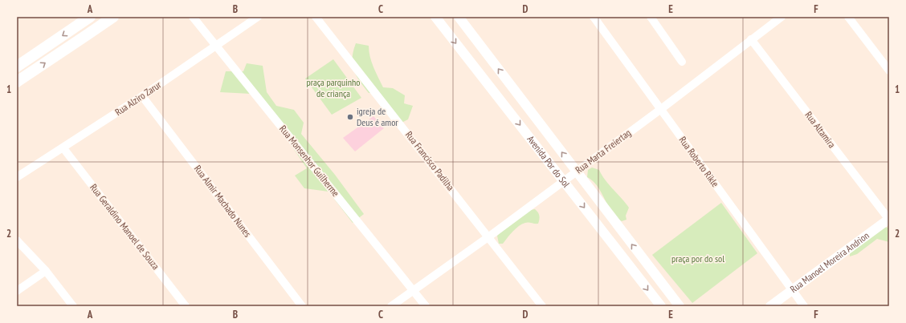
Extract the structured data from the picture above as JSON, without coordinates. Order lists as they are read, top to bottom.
{
  "streets": {
    "street": [
      "Rua Alziro Zarur",
      "Rua Altamira",
      "Rua Marta Freiertag",
      "Rua Monsenhor Guilherme",
      "Rua Francisco Padilha",
      "Avenida Por do Sol",
      "Rua Roberto Rikle",
      "Rua Almir Machado Nunes",
      "Rua Geraldino Manoel de Souza",
      "Rua Manoel Moreira Andrion"
    ]
  },
  "crossings": [
    ["Rua Alziro Zarur", "Rua Monsenhor Guilherme"],
    ["Rua Alziro Zarur", "Rua Almir Machado Nunes"],
    ["Rua Alziro Zarur", "Rua Geraldino Manoel de Souza"],
    ["Rua Altamira", "Rua Marta Freiertag"],
    ["Rua Altamira", "Rua Manoel Moreira Andrion"],
    ["Rua Marta Freiertag", "Rua Monsenhor Guilherme"],
    ["Rua Marta Freiertag", "Rua Francisco Padilha"],
    ["Rua Marta Freiertag", "Avenida Por do Sol"],
    ["Rua Marta Freiertag", "Rua Roberto Rikle"],
    ["Rua Roberto Rikle", "Rua Manoel Moreira Andrion"]
  ],
  "parks": ["praça parquinho de criança", "praça por do sol"],
  "places": ["igreja de Deus é amor"],
  "grid": {
    "columns": [
      "A",
      "B",
      "C",
      "D",
      "E",
      "F"
    ],
    "rows": ["1", "2"]
  }
}
